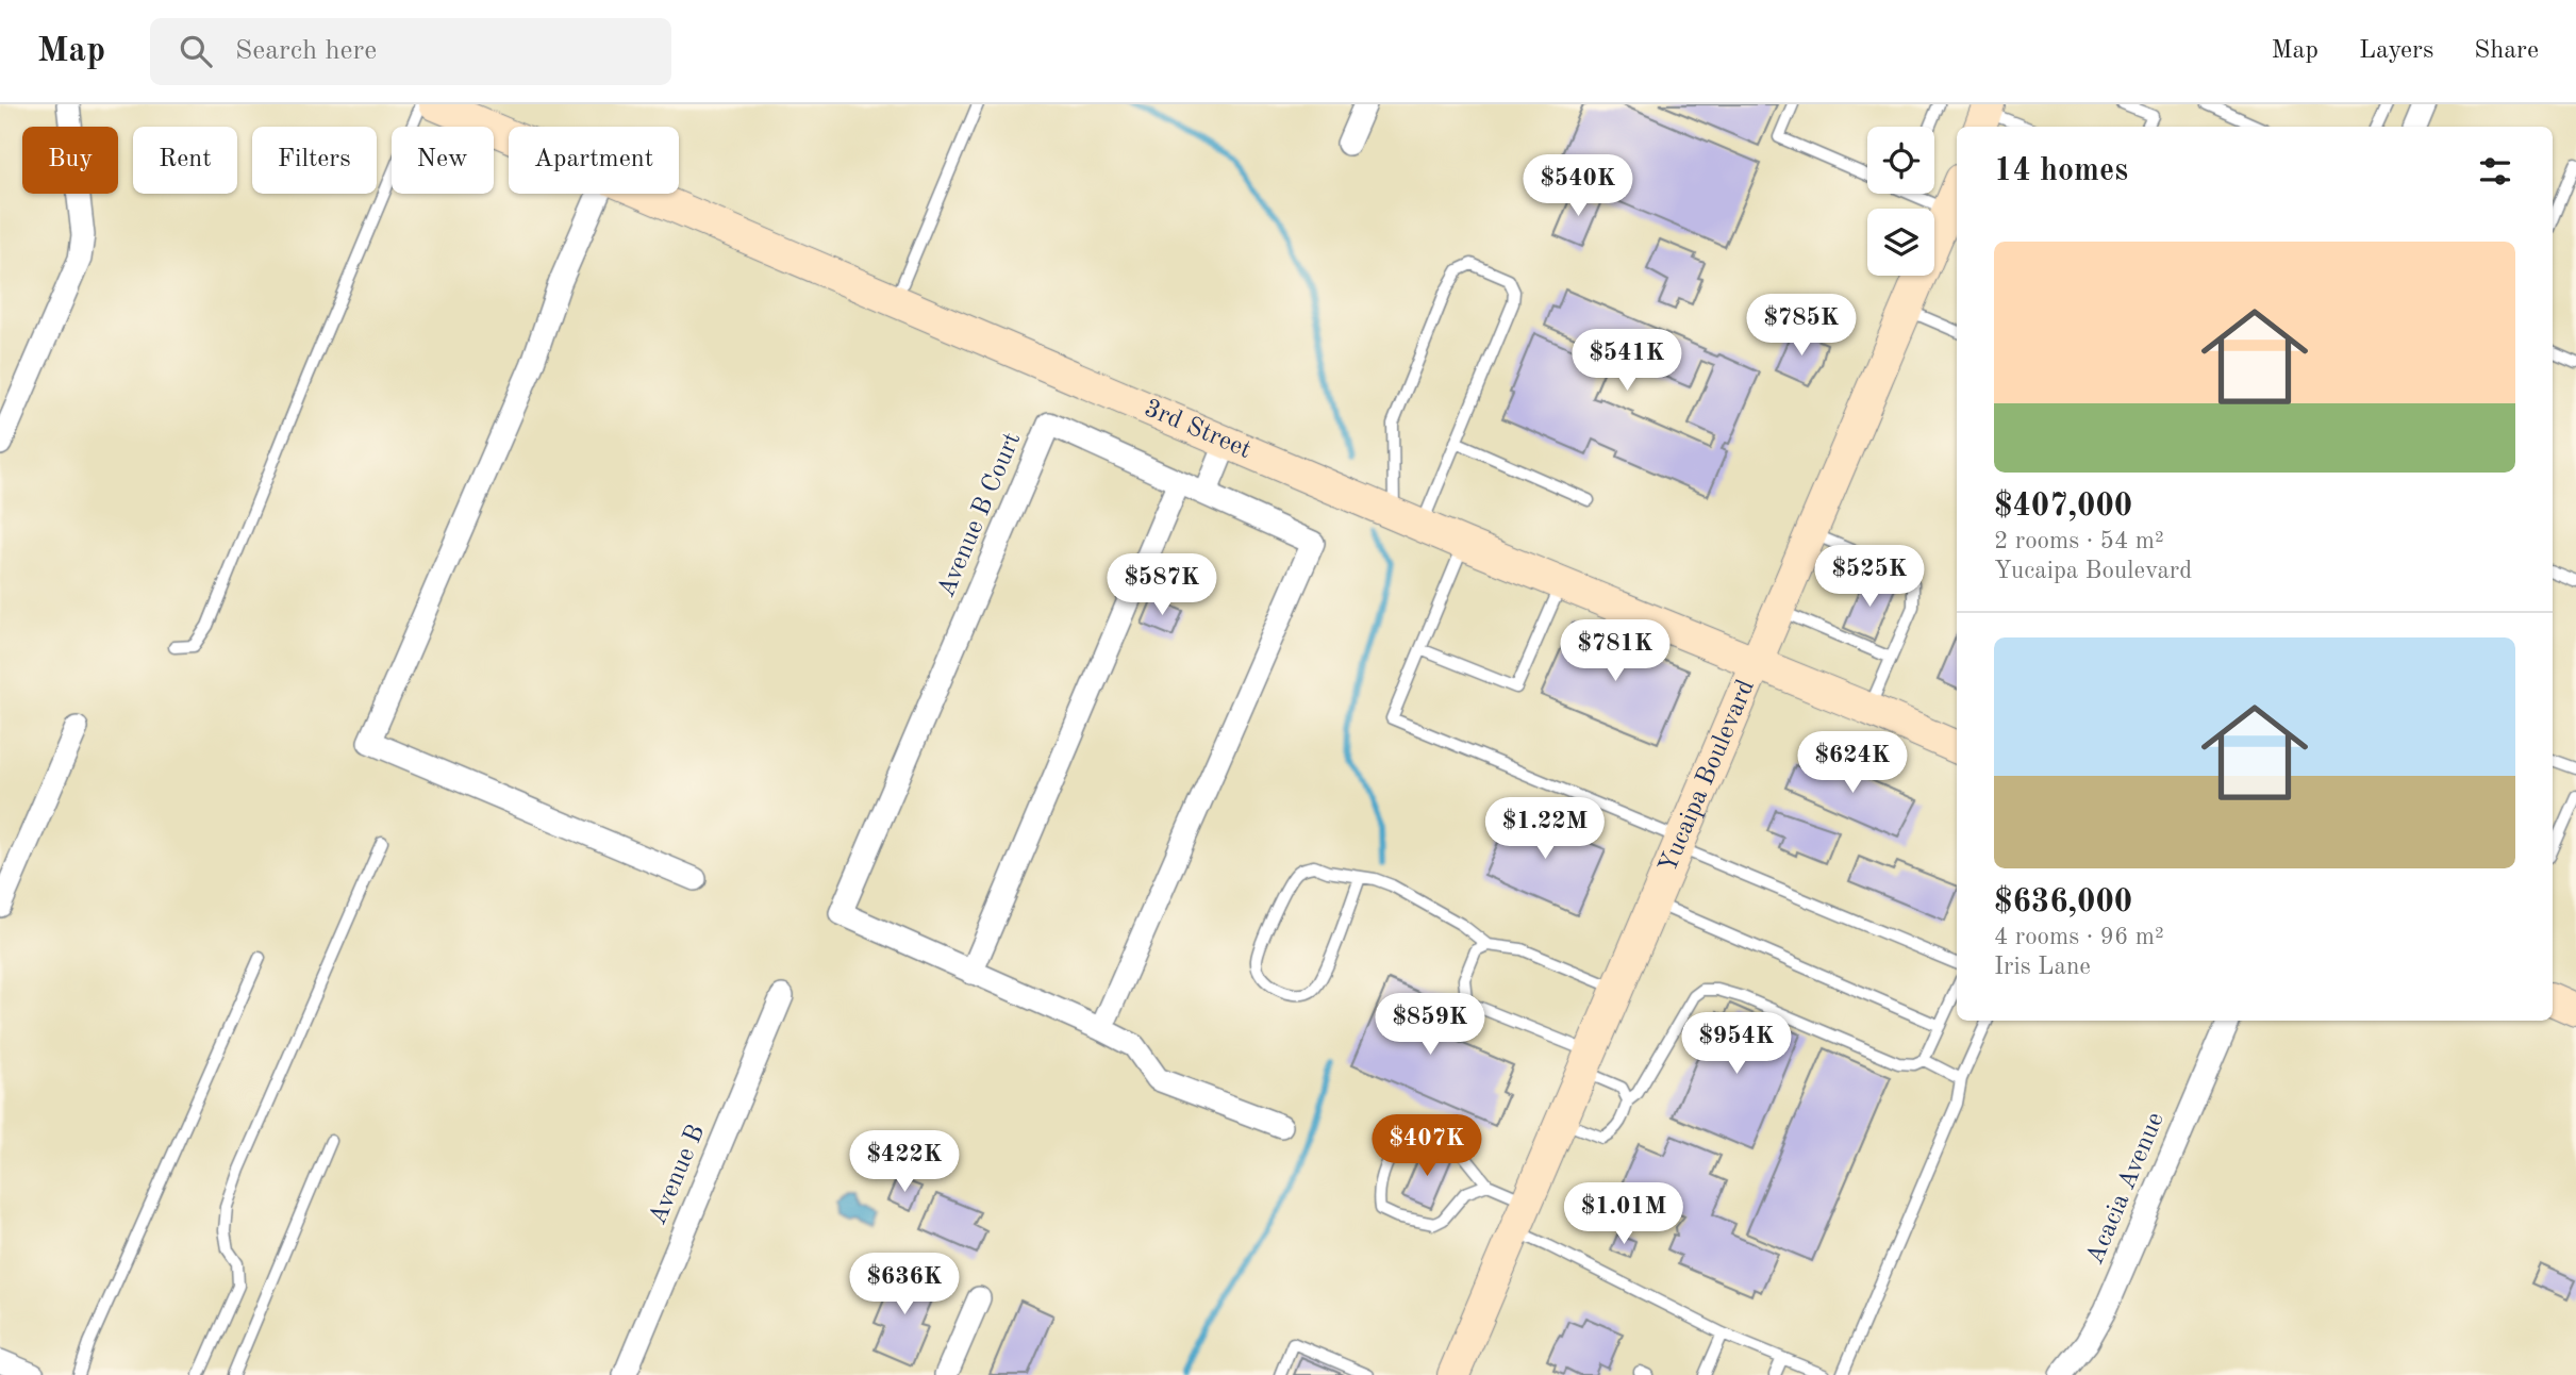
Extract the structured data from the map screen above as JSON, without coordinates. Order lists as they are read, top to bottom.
{
  "streets": {
    "street": [
      "3rd Street",
      "Avenue B Court",
      "Yucaipa Boulevard",
      "Avenue B",
      "Acacia Avenue"
    ]
  },
  "crossings": [
    ["3rd Street", "Yucaipa Boulevard"]
  ],
  "page": {
    "header": "Map",
    "search": "Search here",
    "nav": ["Map", "Layers", "Share"],
    "chip": [
      "Buy",
      "Rent",
      "Filters",
      "New",
      "Apartment"
    ],
    "heading": "14 homes",
    "price": [
      "$540K",
      "$785K",
      "$541K",
      "$525K",
      "$587K",
      "$781K",
      "$624K",
      "$1.22M",
      "$859K",
      "$954K",
      "$407K",
      "$422K",
      "$1.01M",
      "$636K"
    ],
    "list": [
      {
        "name": "$407,000",
        "note": "2 rooms · 54 m² · Yucaipa Boulevard"
      },
      {
        "name": "$636,000",
        "note": "4 rooms · 96 m² · Iris Lane"
      }
    ]
  }
}
